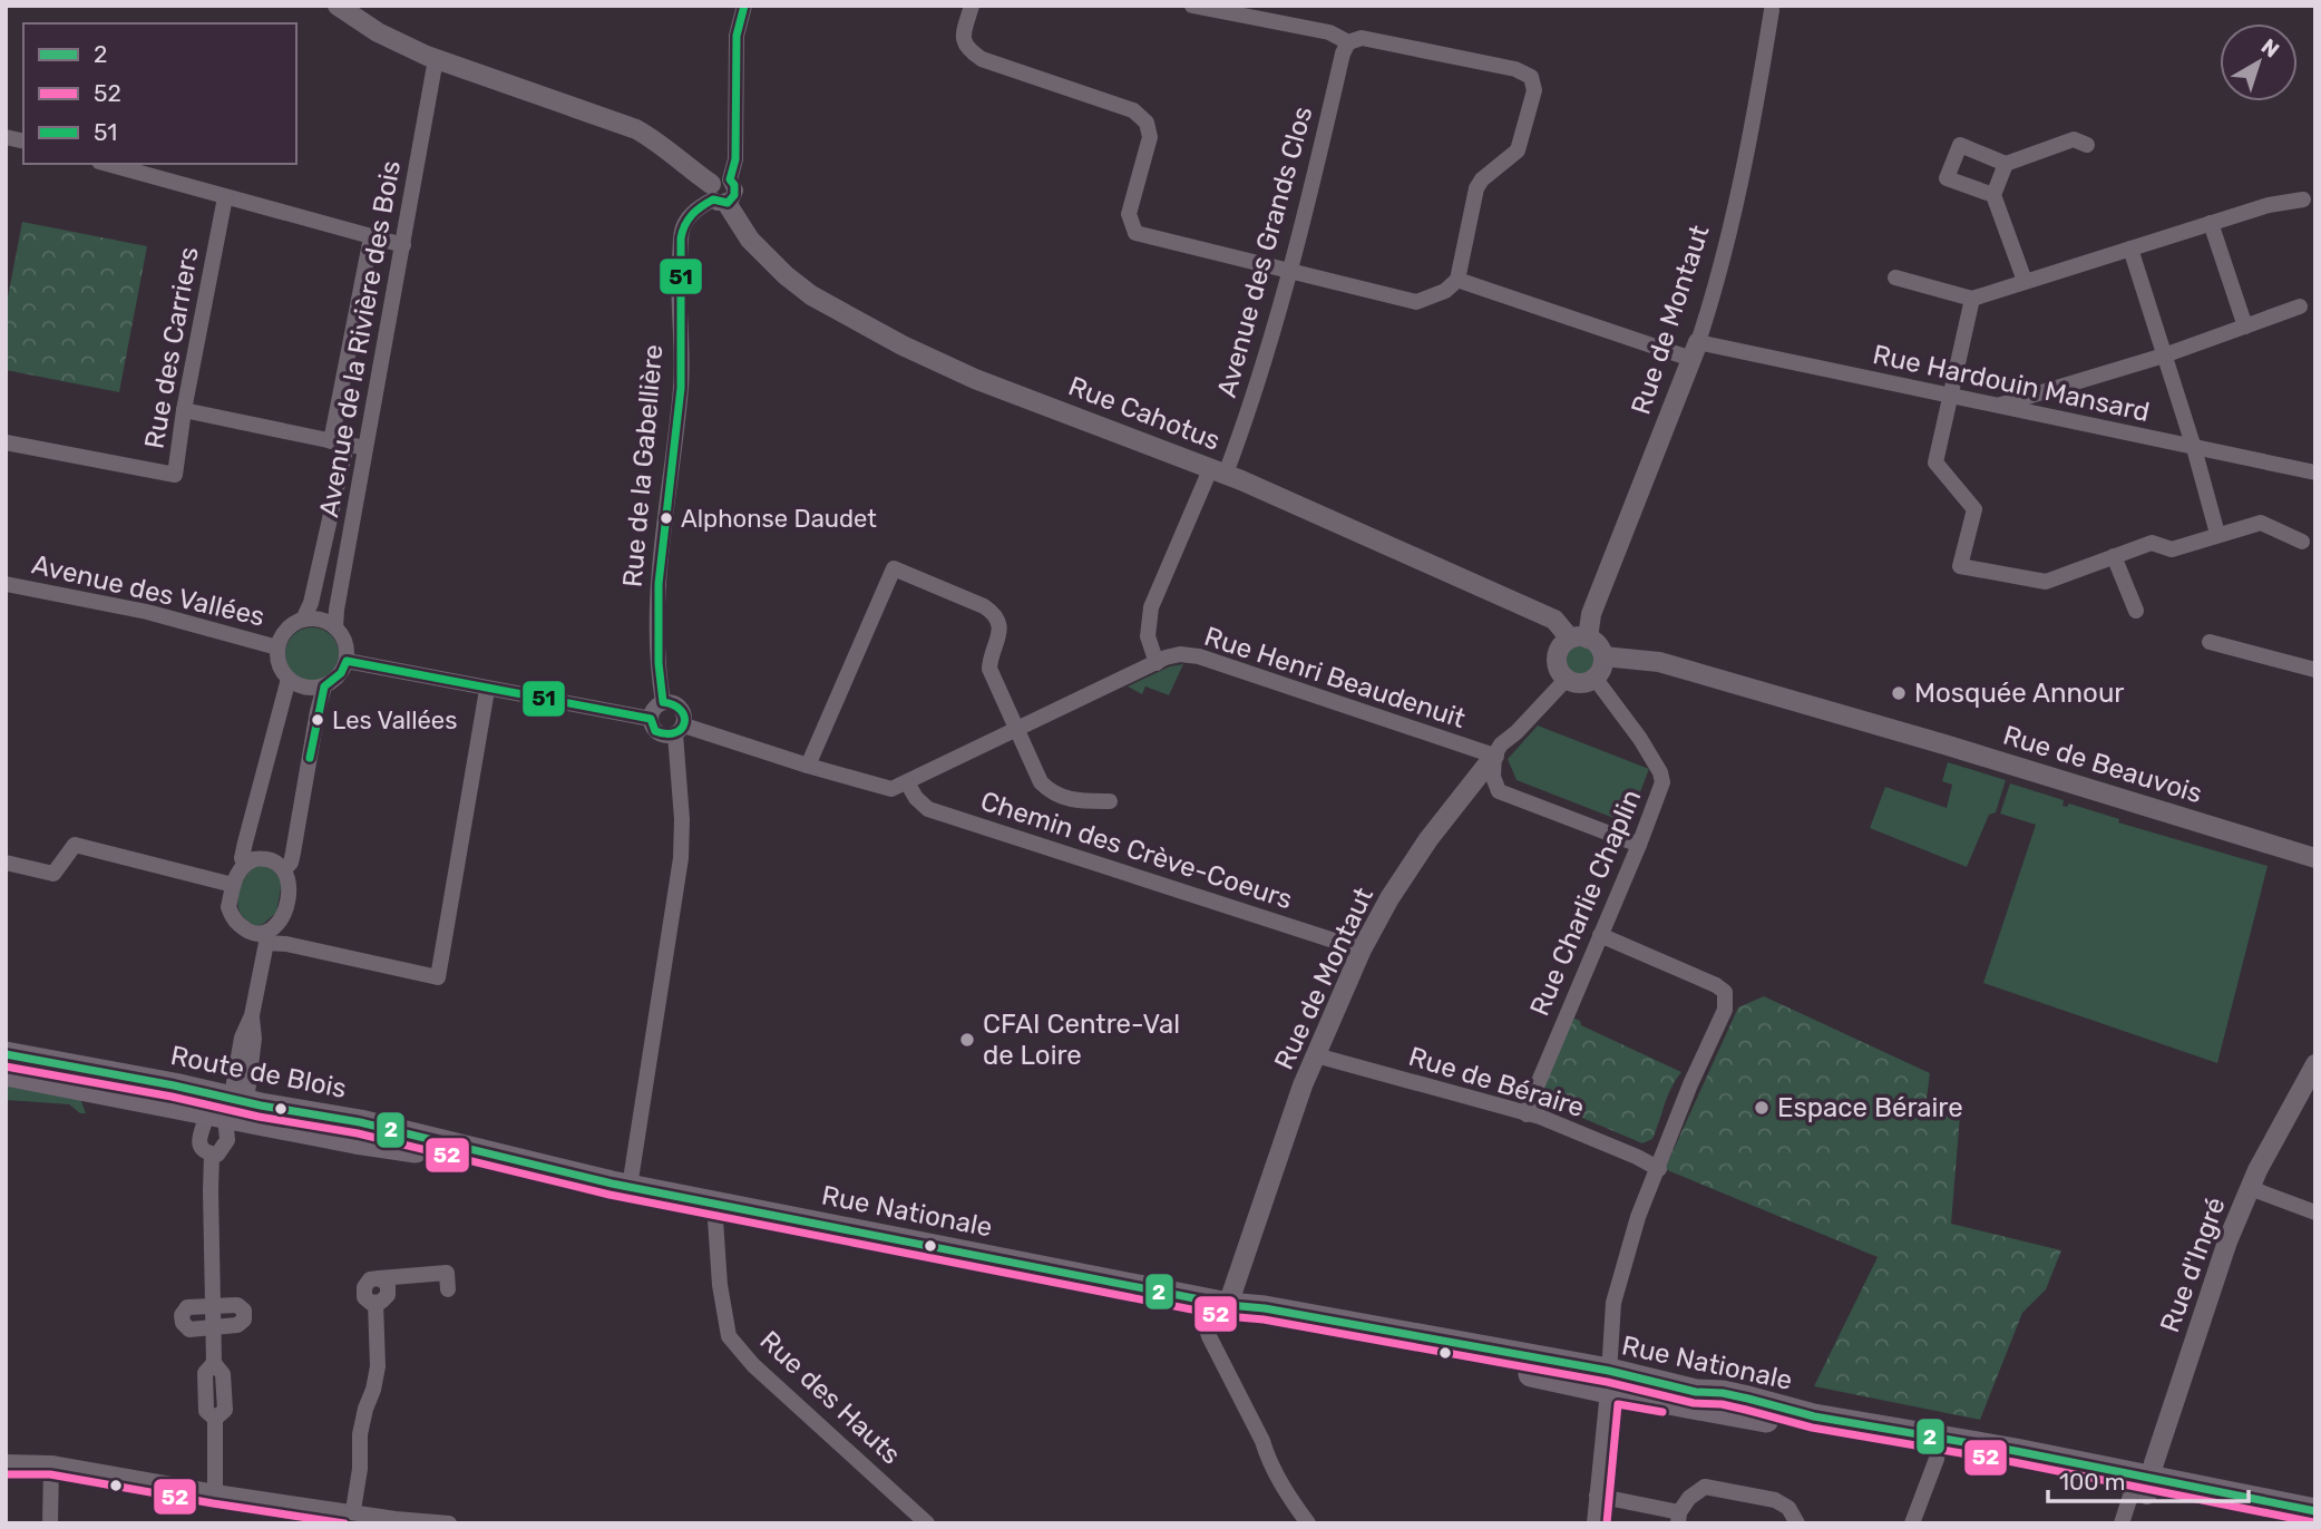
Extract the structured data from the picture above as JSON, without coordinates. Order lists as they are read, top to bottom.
{
  "streets": {
    "main road": ["Route de Blois", "Rue Nationale"],
    "street": [
      "Avenue des Grands Clos",
      "Rue de Montaut",
      "Avenue de la Rivière des Bois",
      "Rue des Carriers",
      "Rue Hardouin Mansard",
      "Rue Cahotus",
      "Rue de la Gabellière",
      "Avenue des Vallées",
      "Rue Henri Beaudenuit",
      "Rue de Beauvois",
      "Chemin des Crève-Coeurs",
      "Rue Charlie Chaplin",
      "Rue de Béraire",
      "Rue d'Ingré",
      "Rue des Hauts"
    ]
  },
  "crossings": [
    ["Avenue des Grands Clos", "Rue Cahotus"],
    ["Avenue des Grands Clos", "Rue Henri Beaudenuit"],
    ["Rue de Montaut", "Rue Hardouin Mansard"],
    ["Rue de Montaut", "Rue Cahotus"],
    ["Rue de Montaut", "Rue Henri Beaudenuit"],
    ["Rue de Montaut", "Rue de Beauvois"],
    ["Rue de Montaut", "Chemin des Crève-Coeurs"],
    ["Rue de Montaut", "Rue Charlie Chaplin"],
    ["Rue de Montaut", "Rue de Béraire"],
    ["Rue de Montaut", "Rue Nationale"],
    ["Avenue de la Rivière des Bois", "Rue Cahotus"],
    ["Avenue de la Rivière des Bois", "Avenue des Vallées"],
    ["Rue Cahotus", "Rue de la Gabellière"],
    ["Rue Cahotus", "Rue de Beauvois"],
    ["Rue Cahotus", "Rue Charlie Chaplin"],
    ["Rue Henri Beaudenuit", "Chemin des Crève-Coeurs"],
    ["Rue de Beauvois", "Rue Charlie Chaplin"],
    ["Rue Charlie Chaplin", "Rue de Béraire"],
    ["Route de Blois", "Rue Nationale"],
    ["Rue Nationale", "Rue d'Ingré"],
    ["Rue Nationale", "Rue des Hauts"]
  ],
  "places": [
    "Alphonse Daudet",
    "Mosquée Annour",
    "Les Vallées",
    "CFAI Centre-Val de Loire",
    "Espace Béraire"
  ],
  "lines": ["transit line 51", "transit line 2", "transit line 52"],
  "legend": ["2", "52", "51"],
  "scale_bar": "100 m",
  "north": "top right"
}
